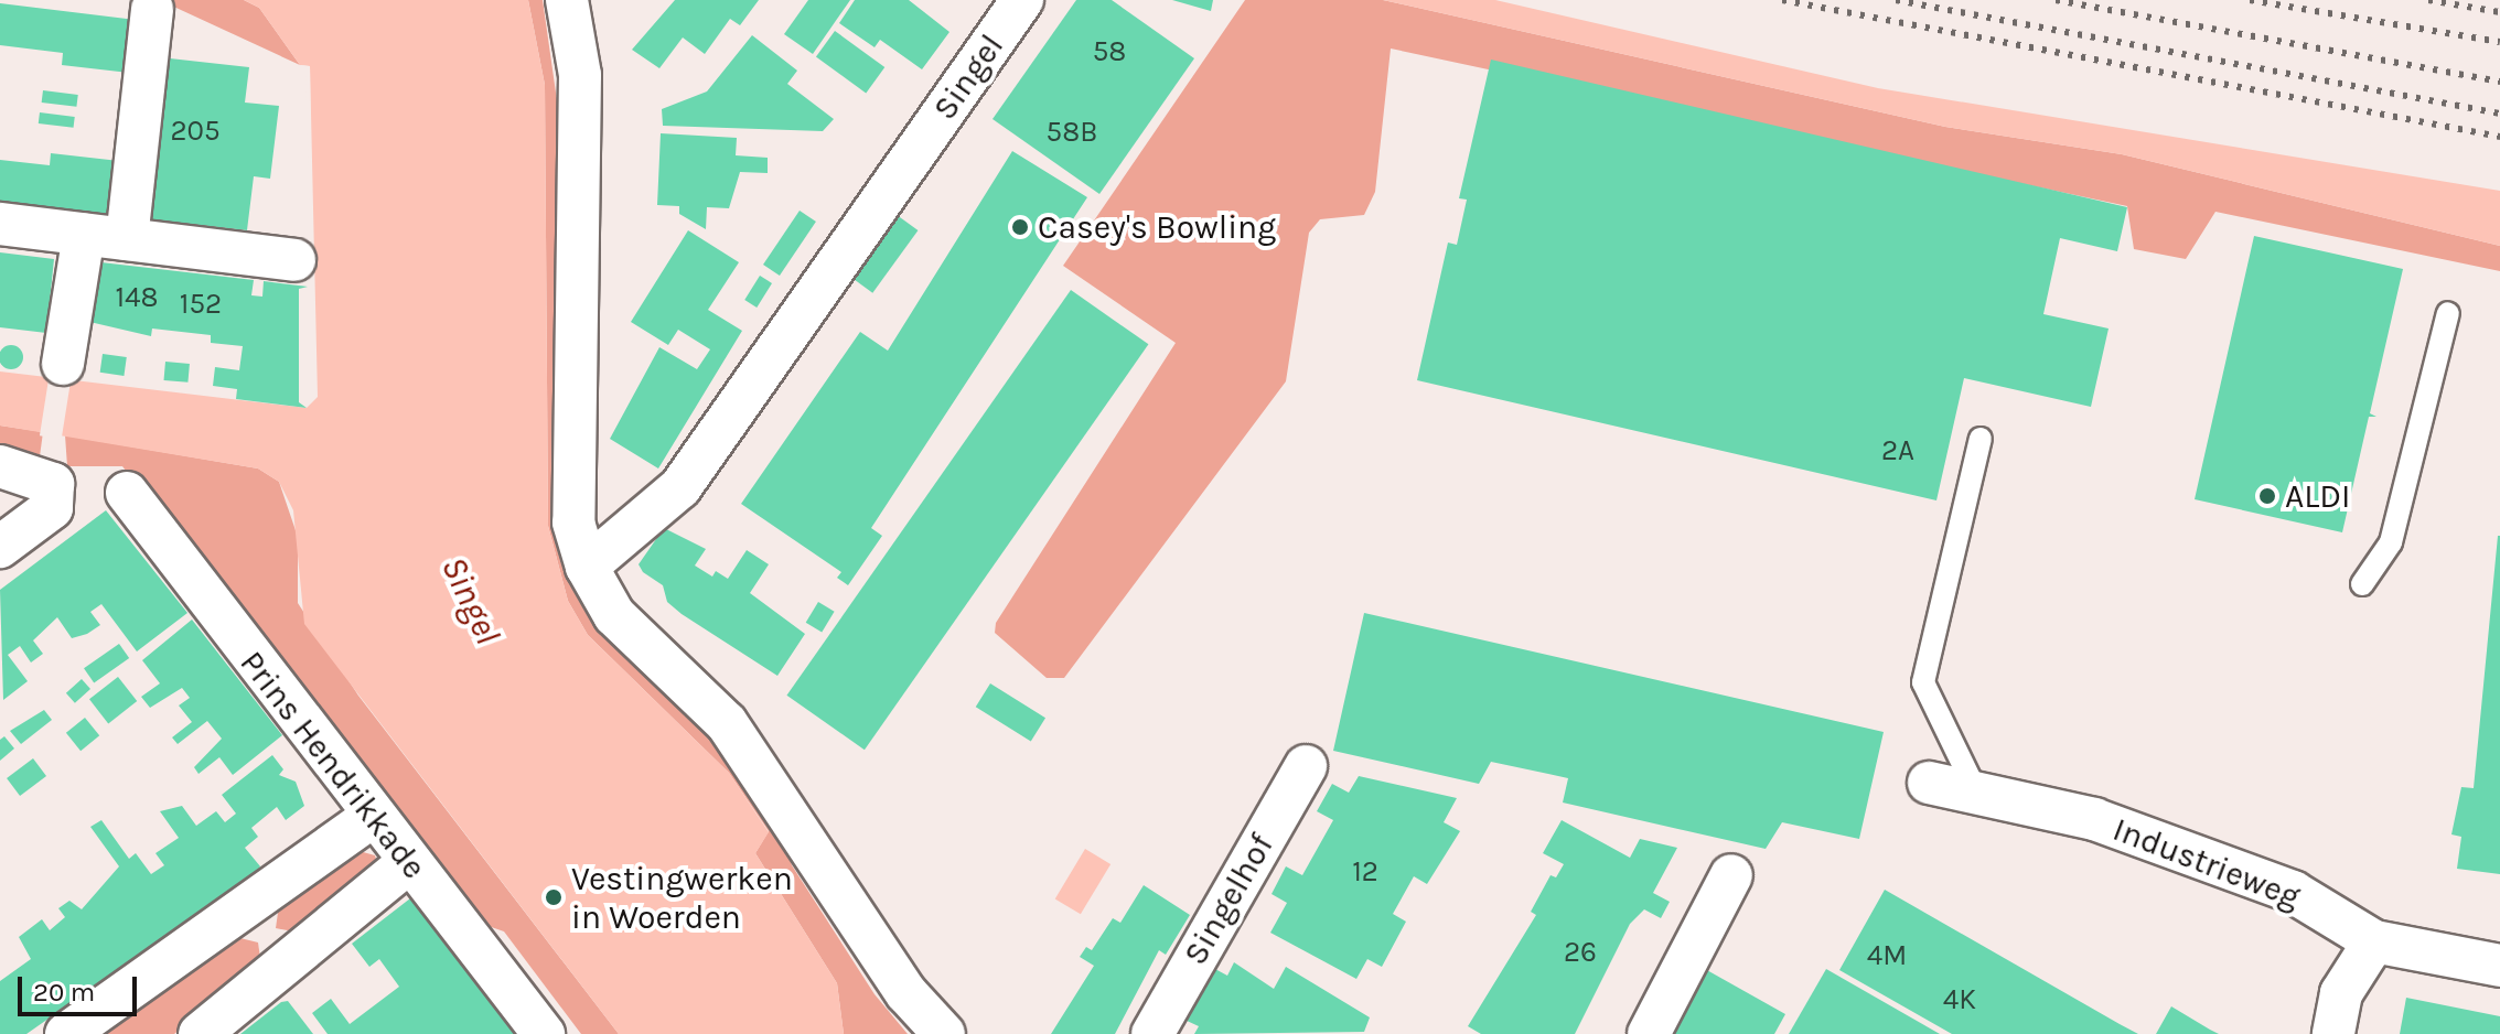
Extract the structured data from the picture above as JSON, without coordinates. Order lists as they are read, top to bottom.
{
  "streets": {
    "street": [
      "Singel",
      "Prins Hendrikkade",
      "Industrieweg",
      "Singelhof"
    ]
  },
  "water": ["Singel"],
  "places": ["Casey's Bowling", "ALDI", "Vestingwerken in Woerden"],
  "house_numbers": [
    "58",
    "205",
    "58B",
    "148",
    "152",
    "2A",
    "12",
    "26",
    "4M",
    "4K"
  ],
  "scale_bar": "20 m"
}
